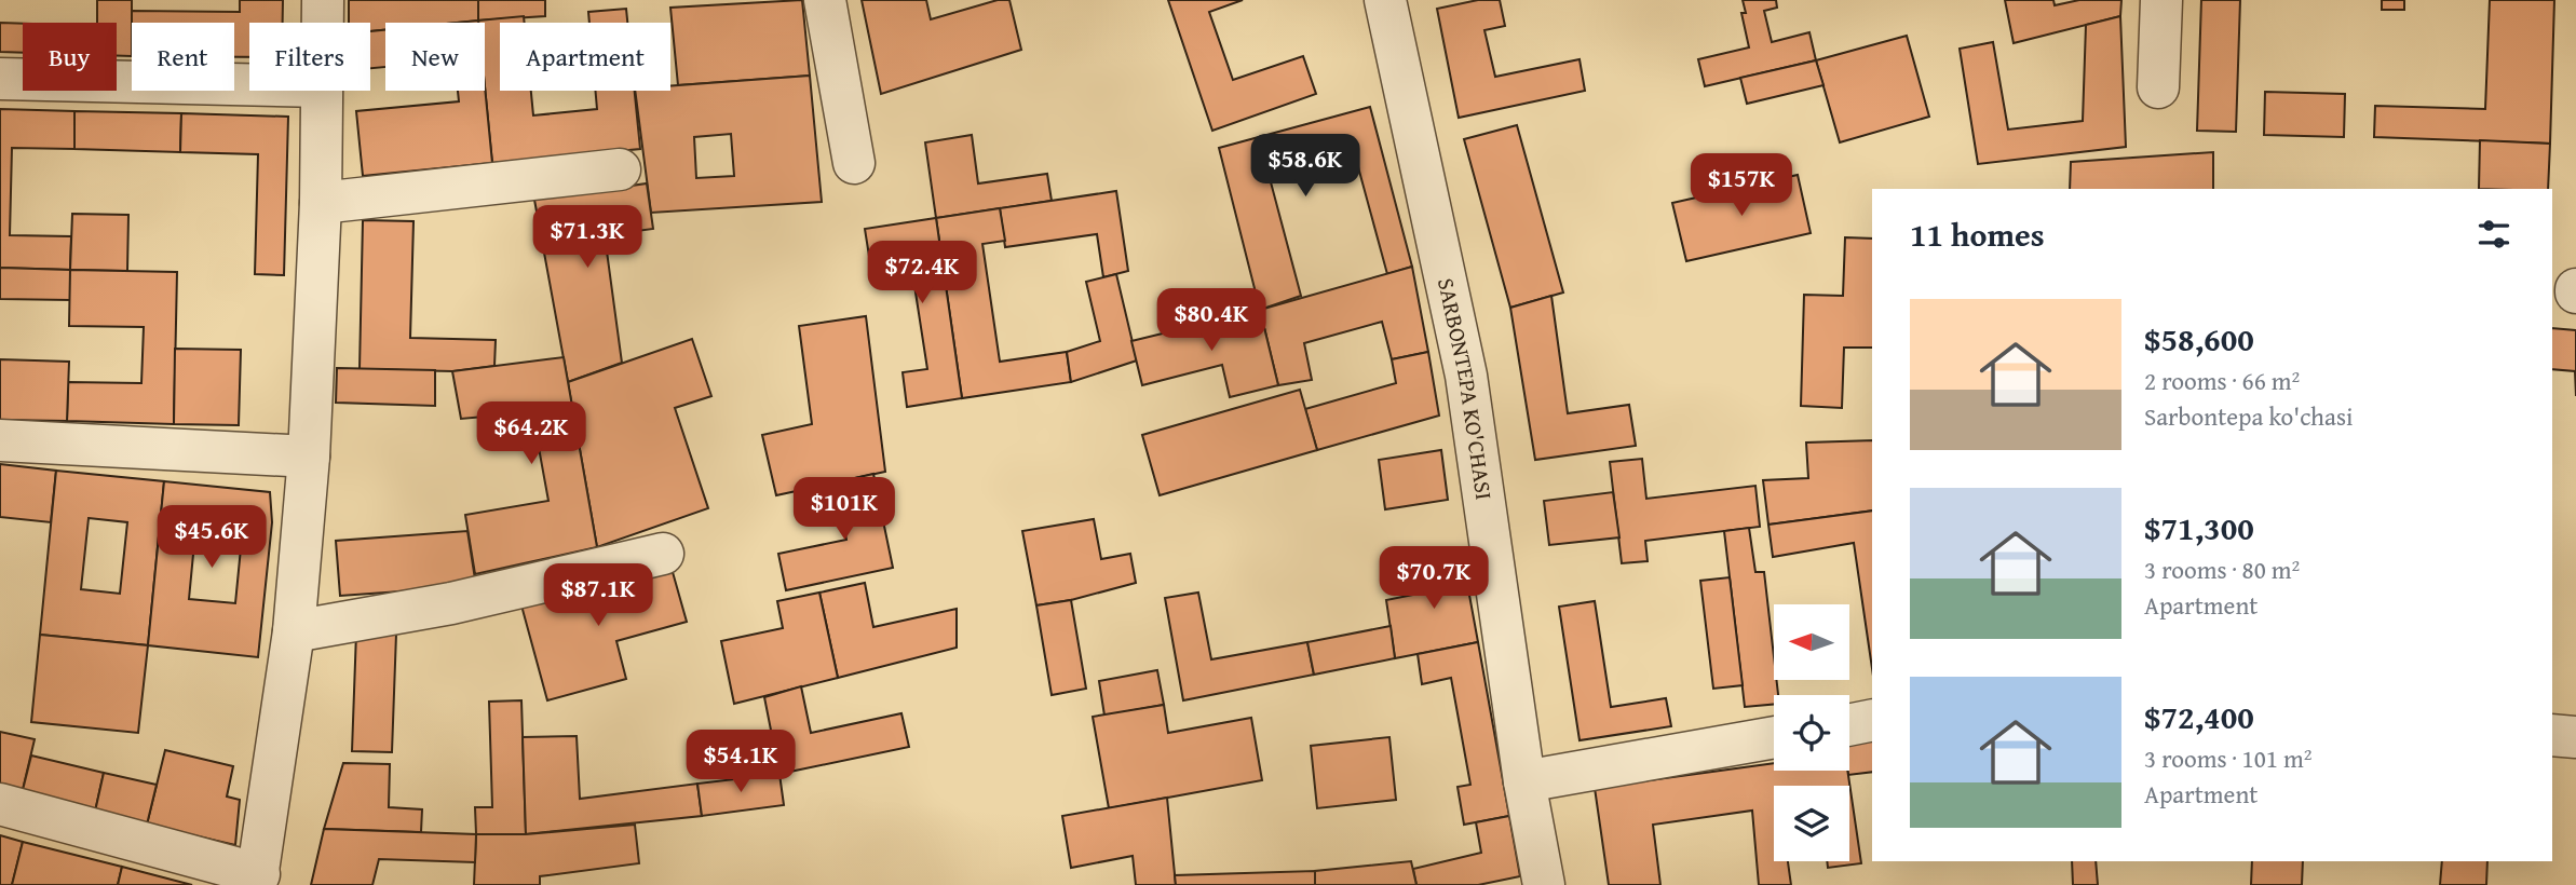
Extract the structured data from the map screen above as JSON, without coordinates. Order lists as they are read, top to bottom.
{
  "streets": {
    "street": ["SARBONTEPA KO'CHASI"]
  },
  "north": "left",
  "page": {
    "chip": [
      "Buy",
      "Rent",
      "Filters",
      "New",
      "Apartment"
    ],
    "price": [
      "$58.6K",
      "$157K",
      "$71.3K",
      "$72.4K",
      "$80.4K",
      "$64.2K",
      "$101K",
      "$45.6K",
      "$70.7K",
      "$87.1K",
      "$54.1K"
    ],
    "heading": "11 homes",
    "list": [
      {
        "name": "$58,600",
        "note": "2 rooms · 66 m² · Sarbontepa ko'chasi"
      },
      {
        "name": "$71,300",
        "note": "3 rooms · 80 m² · Apartment"
      },
      {
        "name": "$72,400",
        "note": "3 rooms · 101 m² · Apartment"
      }
    ]
  }
}
